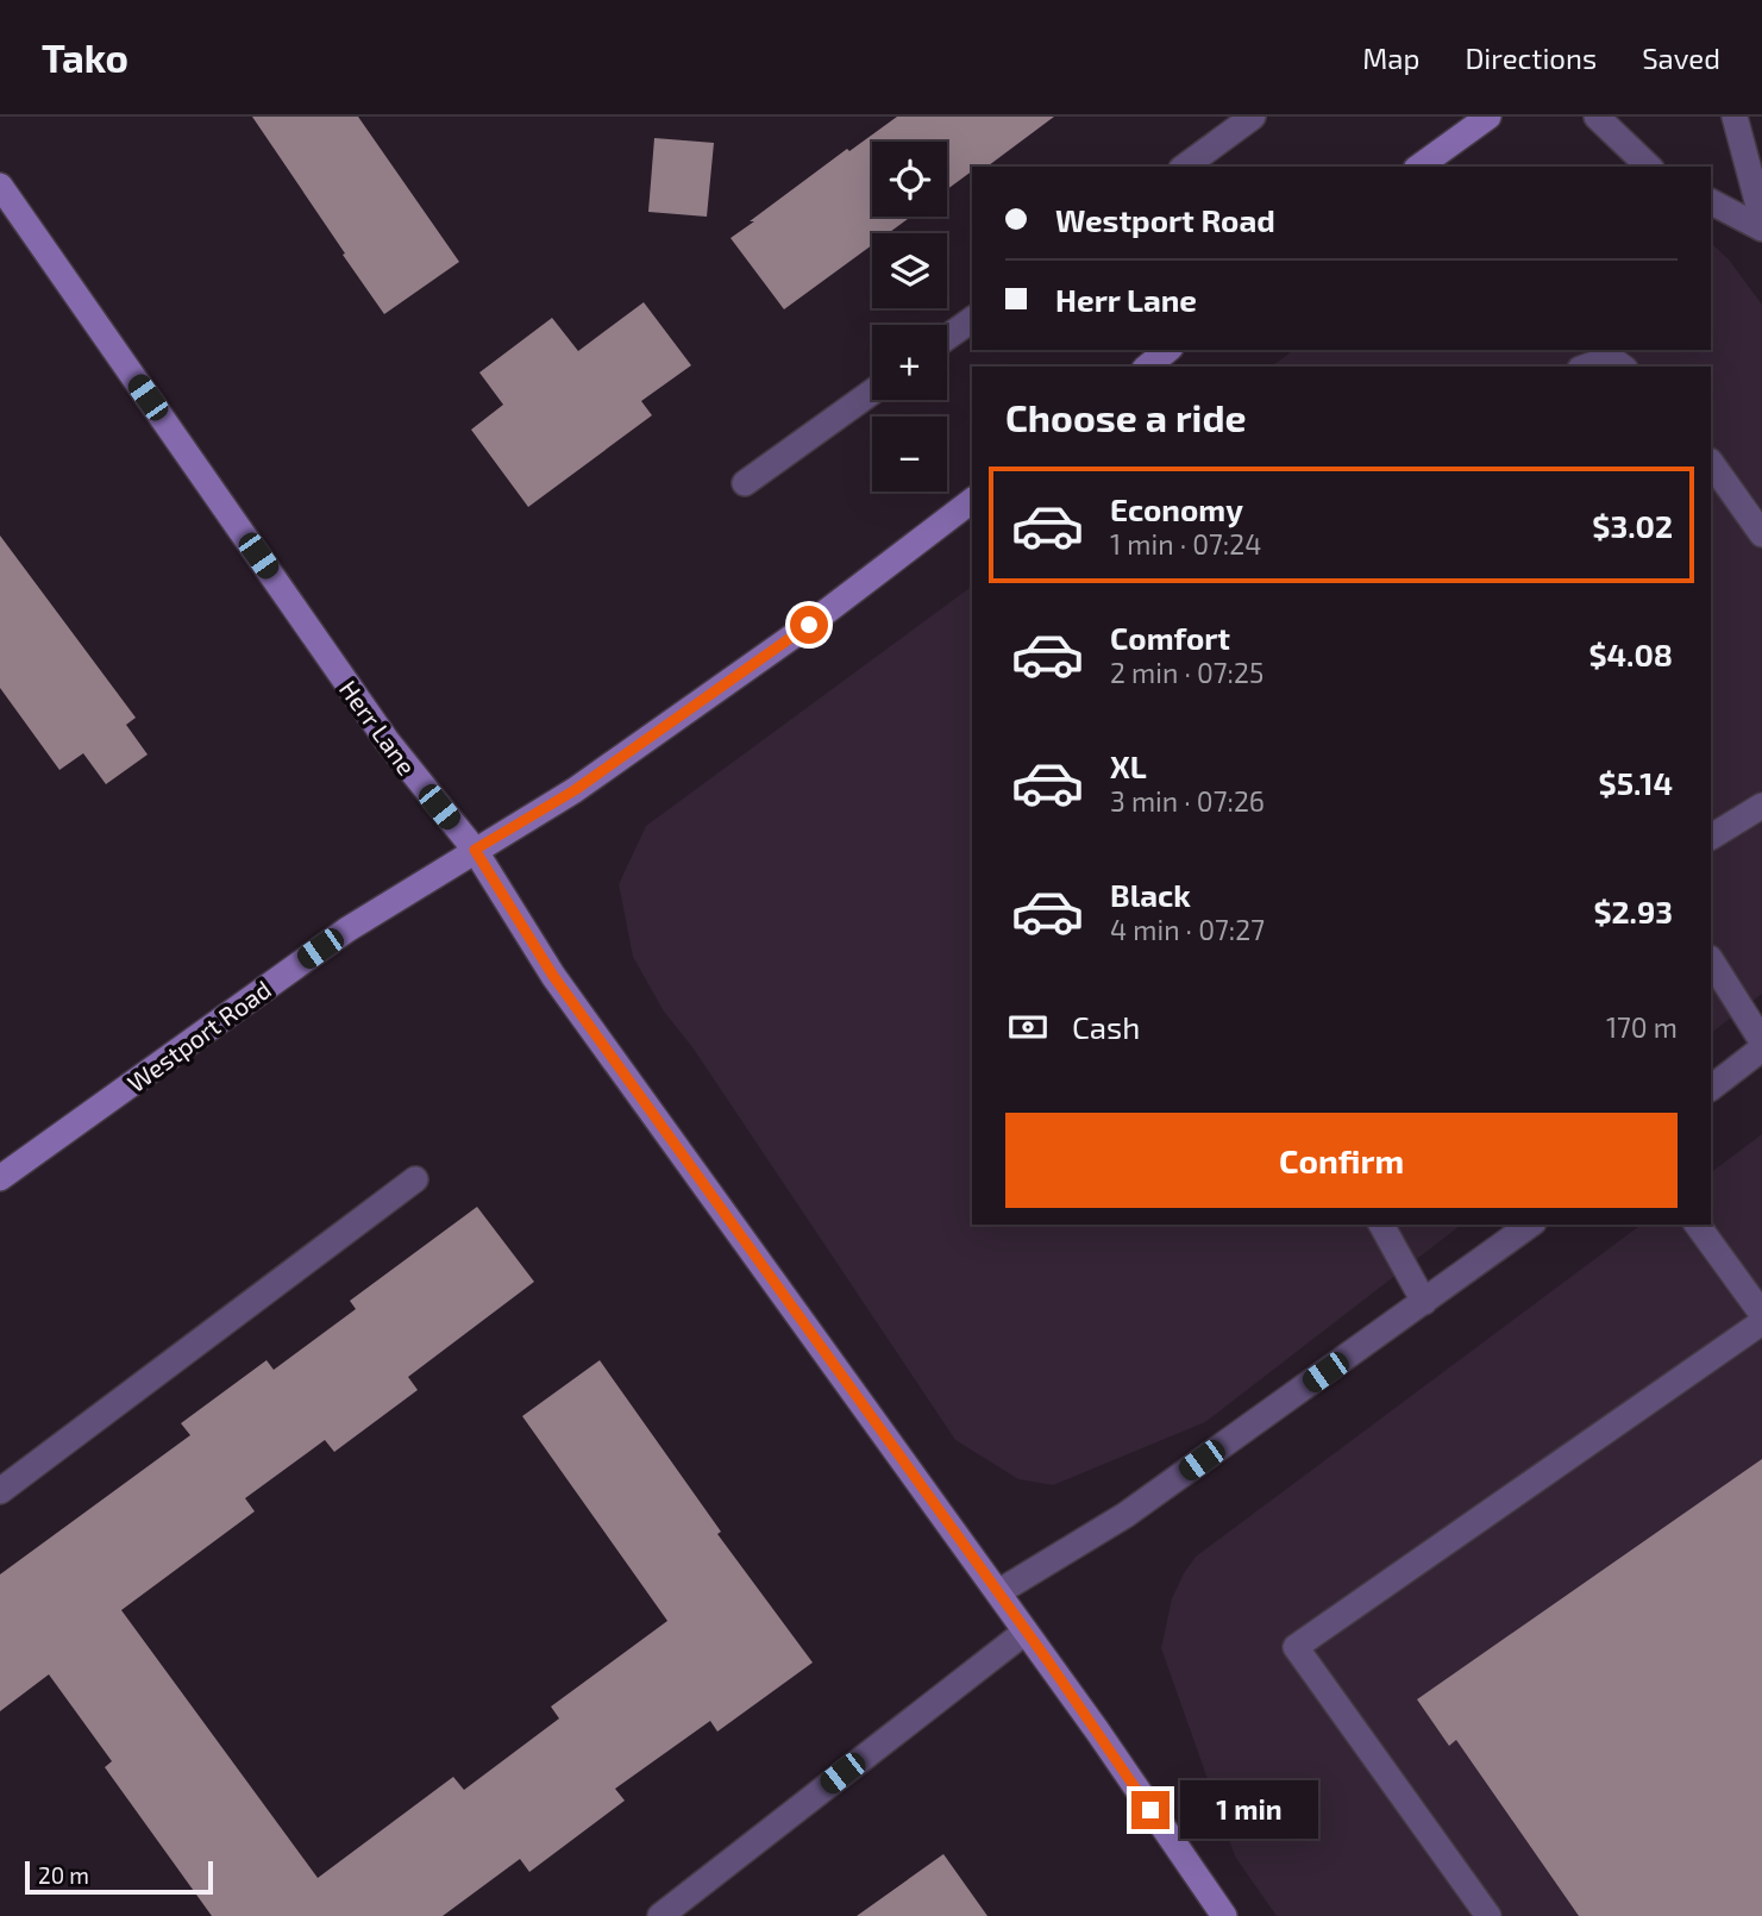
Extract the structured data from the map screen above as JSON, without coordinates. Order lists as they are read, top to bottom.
{
  "streets": {
    "main road": ["Herr Lane", "Westport Road"]
  },
  "crossings": [
    ["Herr Lane", "Westport Road"]
  ],
  "scale_bar": "20 m",
  "page": {
    "header": "Tako",
    "nav": ["Map", "Directions", "Saved"],
    "map_buttons": ["+", "−"],
    "banner": ["Westport Road", "Herr Lane"],
    "heading": "Choose a ride",
    "list": [
      {
        "name": "Economy",
        "note": "1 min · 07:24",
        "value": "$3.02"
      },
      {
        "name": "Comfort",
        "note": "2 min · 07:25",
        "value": "$4.08"
      },
      {
        "name": "XL",
        "note": "3 min · 07:26",
        "value": "$5.14"
      },
      {
        "name": "Black",
        "note": "4 min · 07:27",
        "value": "$2.93"
      }
    ],
    "pay": ["Cash", "170 m"],
    "buttons": "Confirm",
    "bubble": "1 min",
    "scale": "20 m"
  }
}
